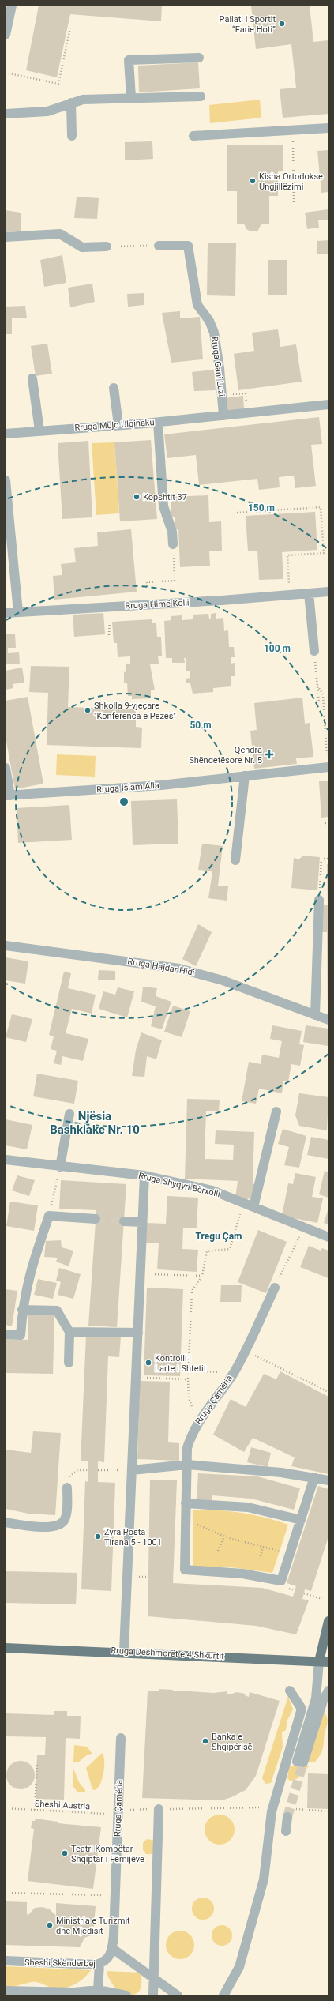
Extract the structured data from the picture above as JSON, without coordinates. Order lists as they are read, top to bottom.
{
  "streets": {
    "main road": ["Rruga Dëshmorët e 4 Shkurtit"],
    "street": [
      "Rruga Gani Luzi",
      "Rruga Mujo Ulqinaku",
      "Rruga Himë Kolli",
      "Rruga Islam Alla",
      "Rruga Hajdar Hidi",
      "Rruga Shyqyri Bërxolli",
      "Rruga Çamëria",
      "Sheshi Skënderbej"
    ],
    "path": ["Sheshi Austria"]
  },
  "crossings": [
    ["Rruga Gani Luzi", "Rruga Mujo Ulqinaku"],
    ["Rruga Çamëria", "Sheshi Austria"],
    ["Rruga Çamëria", "Sheshi Skënderbej"]
  ],
  "districts": ["Njësia Bashkiake Nr. 10", "Tregu Çam"],
  "places": {
    "other": [
      "Pallati i Sportit “Farie Hoti”",
      "Kisha Ortodokse Ungjillëzimi",
      "Kopshtit 37",
      "Shkolla 9-vjeçare \"Konferenca e Pezës\"",
      "Kontrolli i Larte i Shtetit",
      "Zyra Posta Tirana 5 - 1001",
      "Banka e Shqipërisë",
      "Teatri Kombëtar Shqiptar i Fëmijëve",
      "Ministria e Turizmit dhe Mjedisit"
    ],
    "health": ["Qendra Shëndetësore Nr. 5"]
  },
  "rings": ["150 m", "100 m", "50 m"]
}
